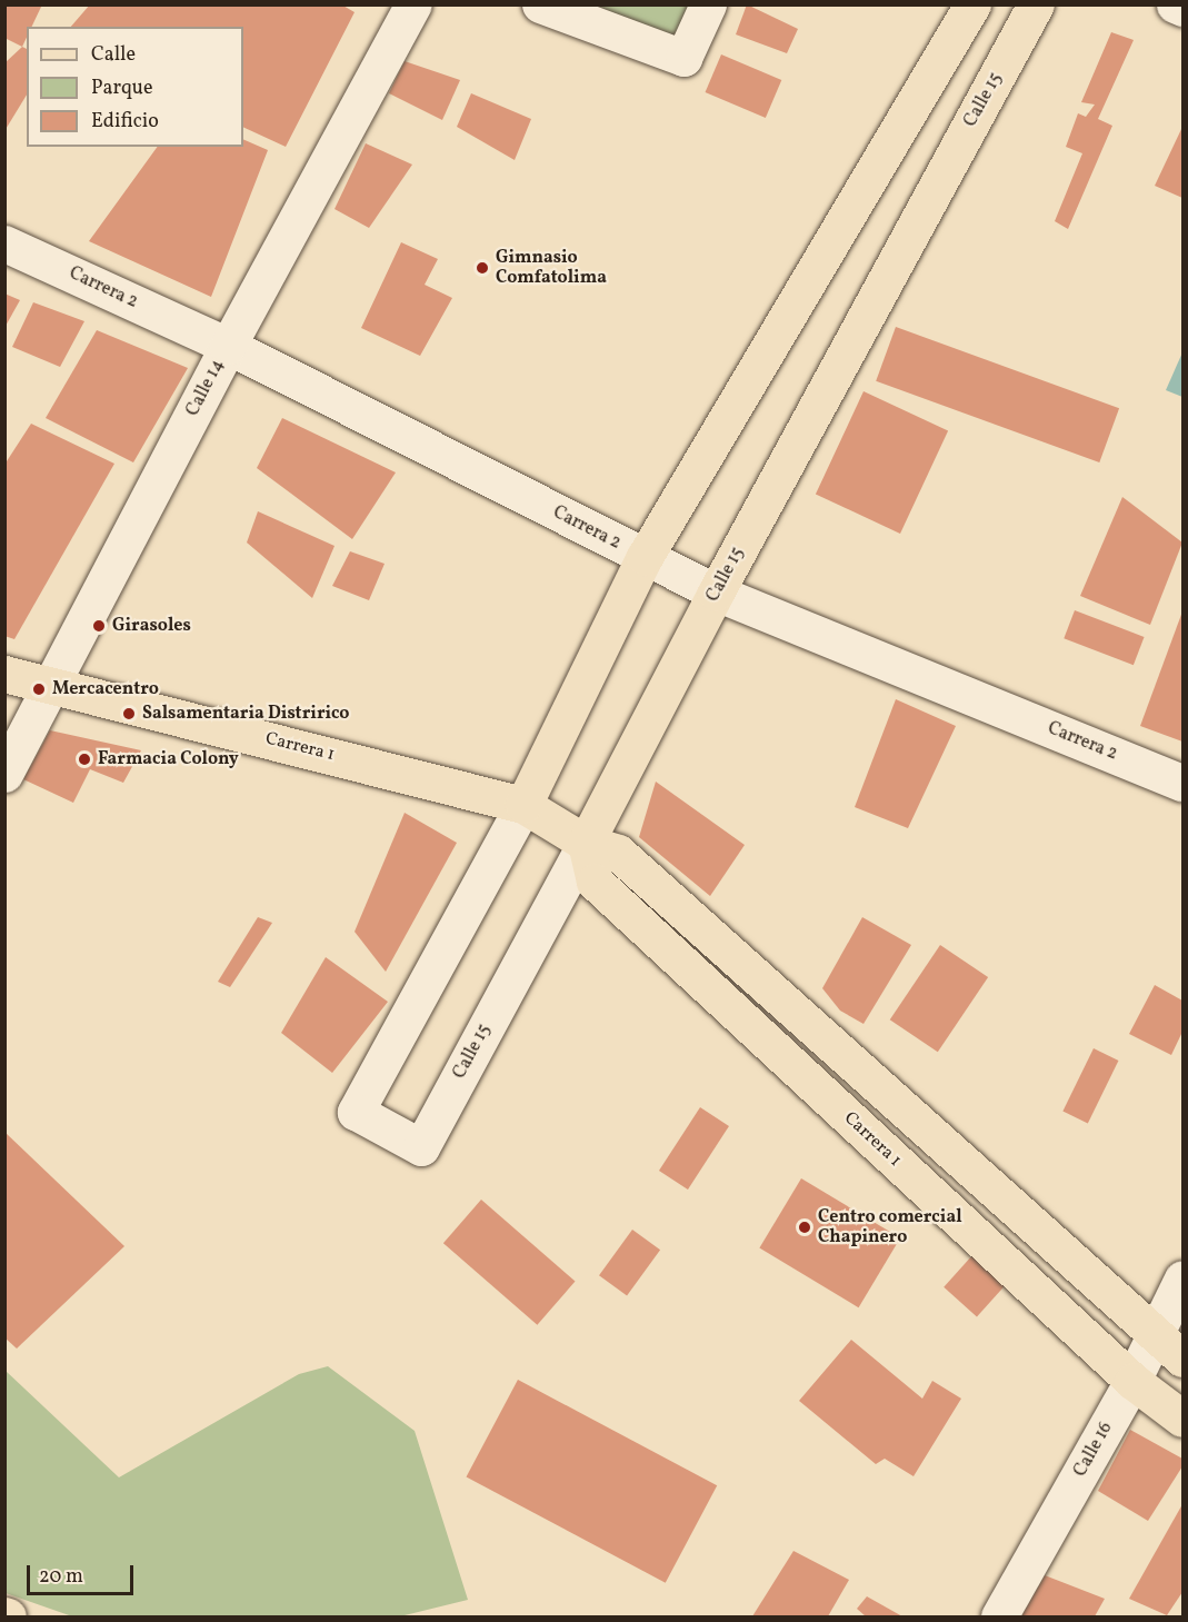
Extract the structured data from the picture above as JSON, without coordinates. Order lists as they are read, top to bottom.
{
  "streets": {
    "main road": ["Calle 15", "Carrera 1"],
    "street": ["Carrera 2", "Calle 14", "Calle 16"]
  },
  "crossings": [
    ["Calle 15", "Carrera 2"],
    ["Calle 15", "Carrera 1"],
    ["Carrera 2", "Calle 14"],
    ["Calle 14", "Carrera 1"],
    ["Carrera 1", "Calle 16"]
  ],
  "places": [
    "Gimnasio Comfatolima",
    "Girasoles",
    "Mercacentro",
    "Salsamentaria Distririco",
    "Farmacia Colony",
    "Centro comercial Chapinero"
  ],
  "legend": ["Calle", "Parque", "Edificio"],
  "scale_bar": "20 m"
}
